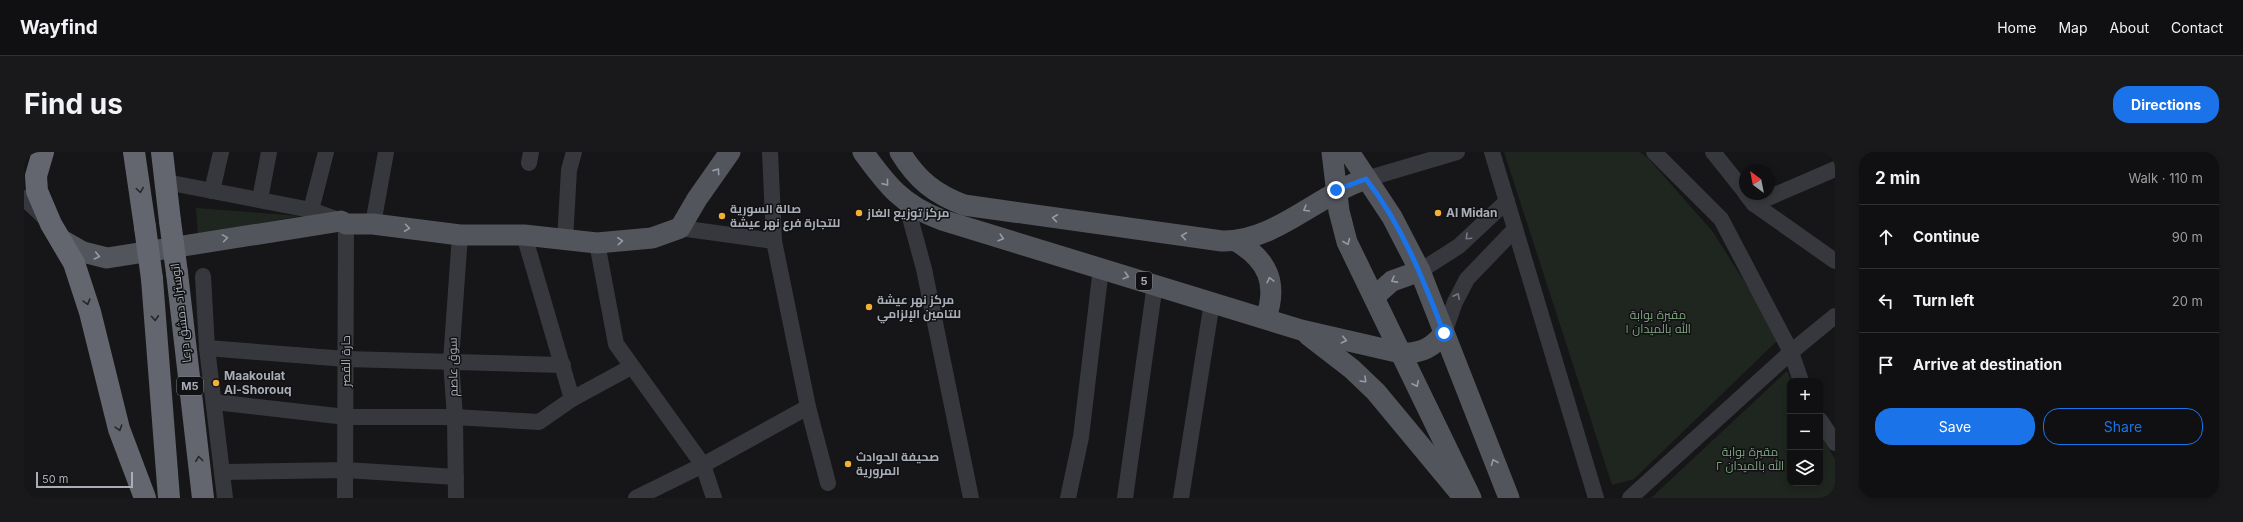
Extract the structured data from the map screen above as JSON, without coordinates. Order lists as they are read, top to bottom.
{
  "streets": {
    "highway": ["اتوستراد دمشق درعا", "M5"],
    "main road": ["5"],
    "street": ["حارة القصر", "سوق عاصم"]
  },
  "parks": ["مقبرة بوابة الله بالميدان ١", "مقبرة بوابة الله بالميدان ٢"],
  "places": [
    "مركز توزيع الغاز",
    "Al Midan",
    "صالة السورية للتجارة فرع نهر عيشة",
    "مركز نهر عيشة للتامين الإلزامي",
    "Maakoulat Al-Shorouq",
    "صحيفة الحوادث المرورية"
  ],
  "scale_bar": "50 m",
  "north": "top left",
  "page": {
    "header": "Wayfind",
    "nav": [
      "Home",
      "Map",
      "About",
      "Contact"
    ],
    "buttons": [
      "Directions",
      ["Save", "Share"]
    ],
    "title": "Find us",
    "heading": ["2 min", "Walk · 110 m"],
    "list": [
      ["Continue", "90 m"],
      ["Turn left", "20 m"],
      "Arrive at destination"
    ],
    "map_buttons": ["+", "−"],
    "scale": "50 m"
  }
}
